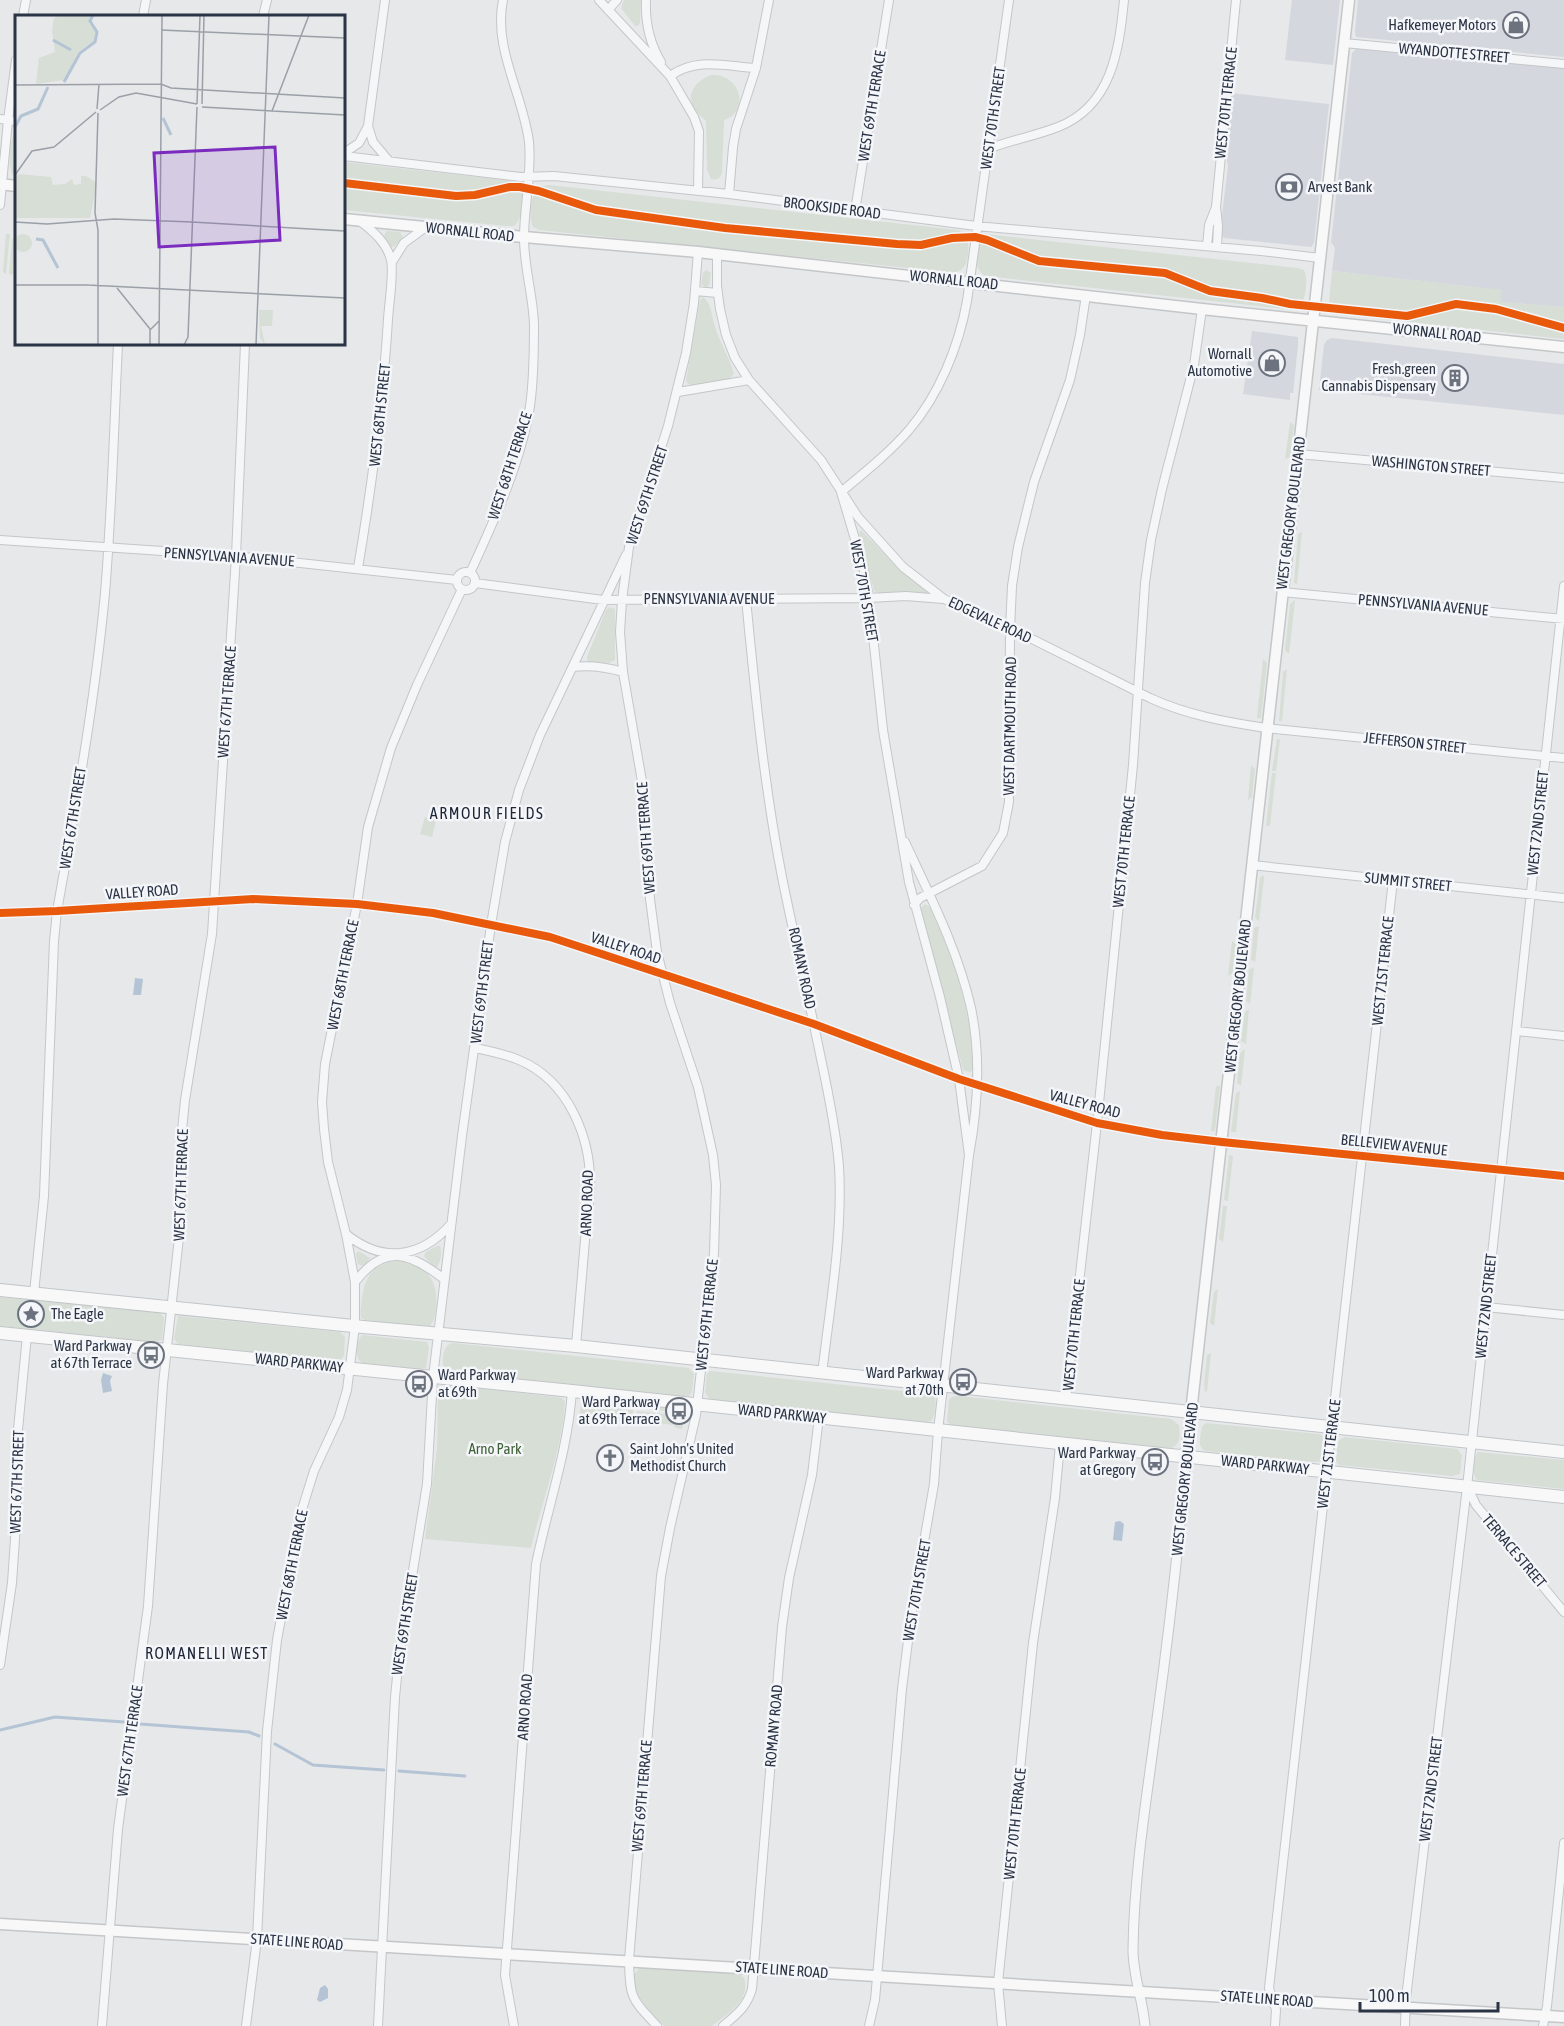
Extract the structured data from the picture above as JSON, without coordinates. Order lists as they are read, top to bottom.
{
  "streets": {
    "main road": [
      "WORNALL ROAD",
      "WEST GREGORY BOULEVARD",
      "WARD PARKWAY",
      "STATE LINE ROAD"
    ],
    "street": [
      "WYANDOTTE STREET",
      "WEST 70TH TERRACE",
      "WEST 69TH TERRACE",
      "WEST 70TH STREET",
      "BROOKSIDE ROAD",
      "WEST 68TH STREET",
      "WEST 68TH TERRACE",
      "WASHINGTON STREET",
      "WEST 69TH STREET",
      "PENNSYLVANIA AVENUE",
      "EDGEVALE ROAD",
      "WEST 67TH TERRACE",
      "WEST DARTMOUTH ROAD",
      "JEFFERSON STREET",
      "WEST 67TH STREET",
      "WEST 72ND STREET",
      "SUMMIT STREET",
      "VALLEY ROAD",
      "ROMANY ROAD",
      "WEST 71ST TERRACE",
      "BELLEVIEW AVENUE",
      "ARNO ROAD",
      "TERRACE STREET"
    ]
  },
  "crossings": [
    ["WYANDOTTE STREET", "WEST GREGORY BOULEVARD"],
    ["WEST 70TH TERRACE", "BROOKSIDE ROAD"],
    ["WEST 70TH TERRACE", "WORNALL ROAD"],
    ["WEST 70TH TERRACE", "EDGEVALE ROAD"],
    ["WEST 70TH TERRACE", "VALLEY ROAD"],
    ["WEST 70TH TERRACE", "WARD PARKWAY"],
    ["WEST 70TH TERRACE", "STATE LINE ROAD"],
    ["WEST 69TH TERRACE", "BROOKSIDE ROAD"],
    ["WEST 69TH TERRACE", "WEST 69TH STREET"],
    ["WEST 69TH TERRACE", "PENNSYLVANIA AVENUE"],
    ["WEST 69TH TERRACE", "VALLEY ROAD"],
    ["WEST 69TH TERRACE", "WARD PARKWAY"],
    ["WEST 69TH TERRACE", "STATE LINE ROAD"],
    ["WEST 70TH STREET", "BROOKSIDE ROAD"],
    ["WEST 70TH STREET", "WORNALL ROAD"],
    ["WEST 70TH STREET", "PENNSYLVANIA AVENUE"],
    ["WEST 70TH STREET", "EDGEVALE ROAD"],
    ["WEST 70TH STREET", "WEST DARTMOUTH ROAD"],
    ["WEST 70TH STREET", "VALLEY ROAD"],
    ["WEST 70TH STREET", "WARD PARKWAY"],
    ["WEST 70TH STREET", "STATE LINE ROAD"],
    ["BROOKSIDE ROAD", "WEST 68TH TERRACE"],
    ["BROOKSIDE ROAD", "WEST GREGORY BOULEVARD"],
    ["WORNALL ROAD", "WEST 68TH TERRACE"],
    ["WORNALL ROAD", "WEST 69TH STREET"],
    ["WORNALL ROAD", "WEST GREGORY BOULEVARD"],
    ["WORNALL ROAD", "EDGEVALE ROAD"],
    ["WORNALL ROAD", "WEST DARTMOUTH ROAD"],
    ["WEST 68TH STREET", "PENNSYLVANIA AVENUE"],
    ["WEST 68TH TERRACE", "WEST 69TH STREET"],
    ["WEST 68TH TERRACE", "PENNSYLVANIA AVENUE"],
    ["WEST 68TH TERRACE", "VALLEY ROAD"],
    ["WEST 68TH TERRACE", "WARD PARKWAY"],
    ["WEST 68TH TERRACE", "STATE LINE ROAD"],
    ["WASHINGTON STREET", "WEST GREGORY BOULEVARD"],
    ["WEST 69TH STREET", "PENNSYLVANIA AVENUE"],
    ["WEST 69TH STREET", "VALLEY ROAD"],
    ["WEST 69TH STREET", "ARNO ROAD"],
    ["WEST 69TH STREET", "WARD PARKWAY"],
    ["WEST 69TH STREET", "STATE LINE ROAD"],
    ["WEST GREGORY BOULEVARD", "PENNSYLVANIA AVENUE"],
    ["WEST GREGORY BOULEVARD", "EDGEVALE ROAD"],
    ["WEST GREGORY BOULEVARD", "JEFFERSON STREET"],
    ["WEST GREGORY BOULEVARD", "SUMMIT STREET"],
    ["WEST GREGORY BOULEVARD", "VALLEY ROAD"],
    ["WEST GREGORY BOULEVARD", "BELLEVIEW AVENUE"],
    ["WEST GREGORY BOULEVARD", "WARD PARKWAY"],
    ["WEST GREGORY BOULEVARD", "STATE LINE ROAD"],
    ["PENNSYLVANIA AVENUE", "EDGEVALE ROAD"],
    ["PENNSYLVANIA AVENUE", "WEST 67TH TERRACE"],
    ["PENNSYLVANIA AVENUE", "WEST 67TH STREET"],
    ["PENNSYLVANIA AVENUE", "WEST 72ND STREET"],
    ["PENNSYLVANIA AVENUE", "ROMANY ROAD"],
    ["EDGEVALE ROAD", "WEST DARTMOUTH ROAD"],
    ["EDGEVALE ROAD", "JEFFERSON STREET"],
    ["WEST 67TH TERRACE", "VALLEY ROAD"],
    ["WEST 67TH TERRACE", "WARD PARKWAY"],
    ["WEST 67TH TERRACE", "STATE LINE ROAD"],
    ["JEFFERSON STREET", "WEST 72ND STREET"],
    ["WEST 67TH STREET", "VALLEY ROAD"],
    ["WEST 67TH STREET", "WARD PARKWAY"],
    ["WEST 72ND STREET", "SUMMIT STREET"],
    ["WEST 72ND STREET", "BELLEVIEW AVENUE"],
    ["WEST 72ND STREET", "WARD PARKWAY"],
    ["WEST 72ND STREET", "TERRACE STREET"],
    ["WEST 72ND STREET", "STATE LINE ROAD"],
    ["SUMMIT STREET", "WEST 71ST TERRACE"],
    ["VALLEY ROAD", "ROMANY ROAD"],
    ["VALLEY ROAD", "BELLEVIEW AVENUE"],
    ["ROMANY ROAD", "WARD PARKWAY"],
    ["ROMANY ROAD", "STATE LINE ROAD"],
    ["WEST 71ST TERRACE", "BELLEVIEW AVENUE"],
    ["WEST 71ST TERRACE", "WARD PARKWAY"],
    ["WEST 71ST TERRACE", "STATE LINE ROAD"],
    ["ARNO ROAD", "WARD PARKWAY"],
    ["ARNO ROAD", "STATE LINE ROAD"],
    ["WARD PARKWAY", "TERRACE STREET"]
  ],
  "districts": ["ARMOUR FIELDS", "ROMANELLI WEST"],
  "parks": ["Arno Park"],
  "places": {
    "shop": ["Hafkemeyer Motors", "Wornall Automotive"],
    "bank": ["Arvest Bank"],
    "building": ["Fresh.green Cannabis Dispensary"],
    "place": ["The Eagle"],
    "bus stop": [
      "Ward Parkway at 67th Terrace",
      "Ward Parkway at 70th",
      "Ward Parkway at 69th",
      "Ward Parkway at 69th Terrace",
      "Ward Parkway at Gregory"
    ],
    "church": ["Saint John's United Methodist Church"]
  },
  "scale_bar": "100 m"
}
